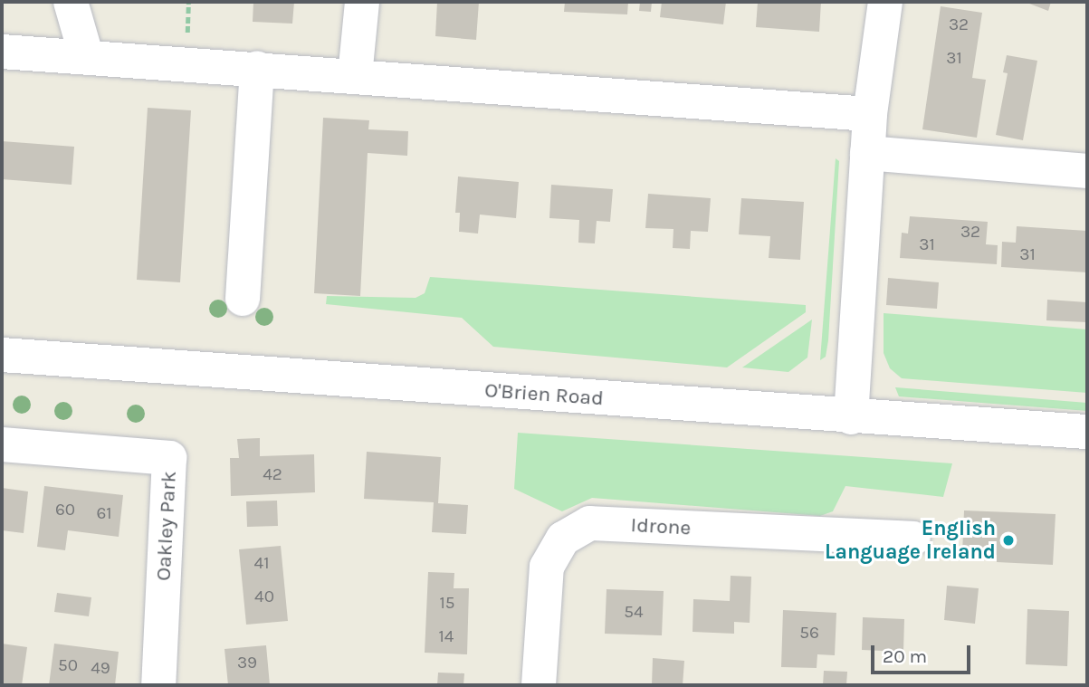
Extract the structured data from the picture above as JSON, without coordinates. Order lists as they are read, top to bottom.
{
  "streets": {
    "street": ["O'Brien Road", "Oakley Park", "Idrone"]
  },
  "places": ["English Language Ireland"],
  "house_numbers": [
    "32",
    "31",
    "32",
    "31",
    "31",
    "42",
    "60",
    "61",
    "41",
    "40",
    "15",
    "54",
    "56",
    "14",
    "39",
    "50",
    "49"
  ],
  "scale_bar": "20 m"
}
